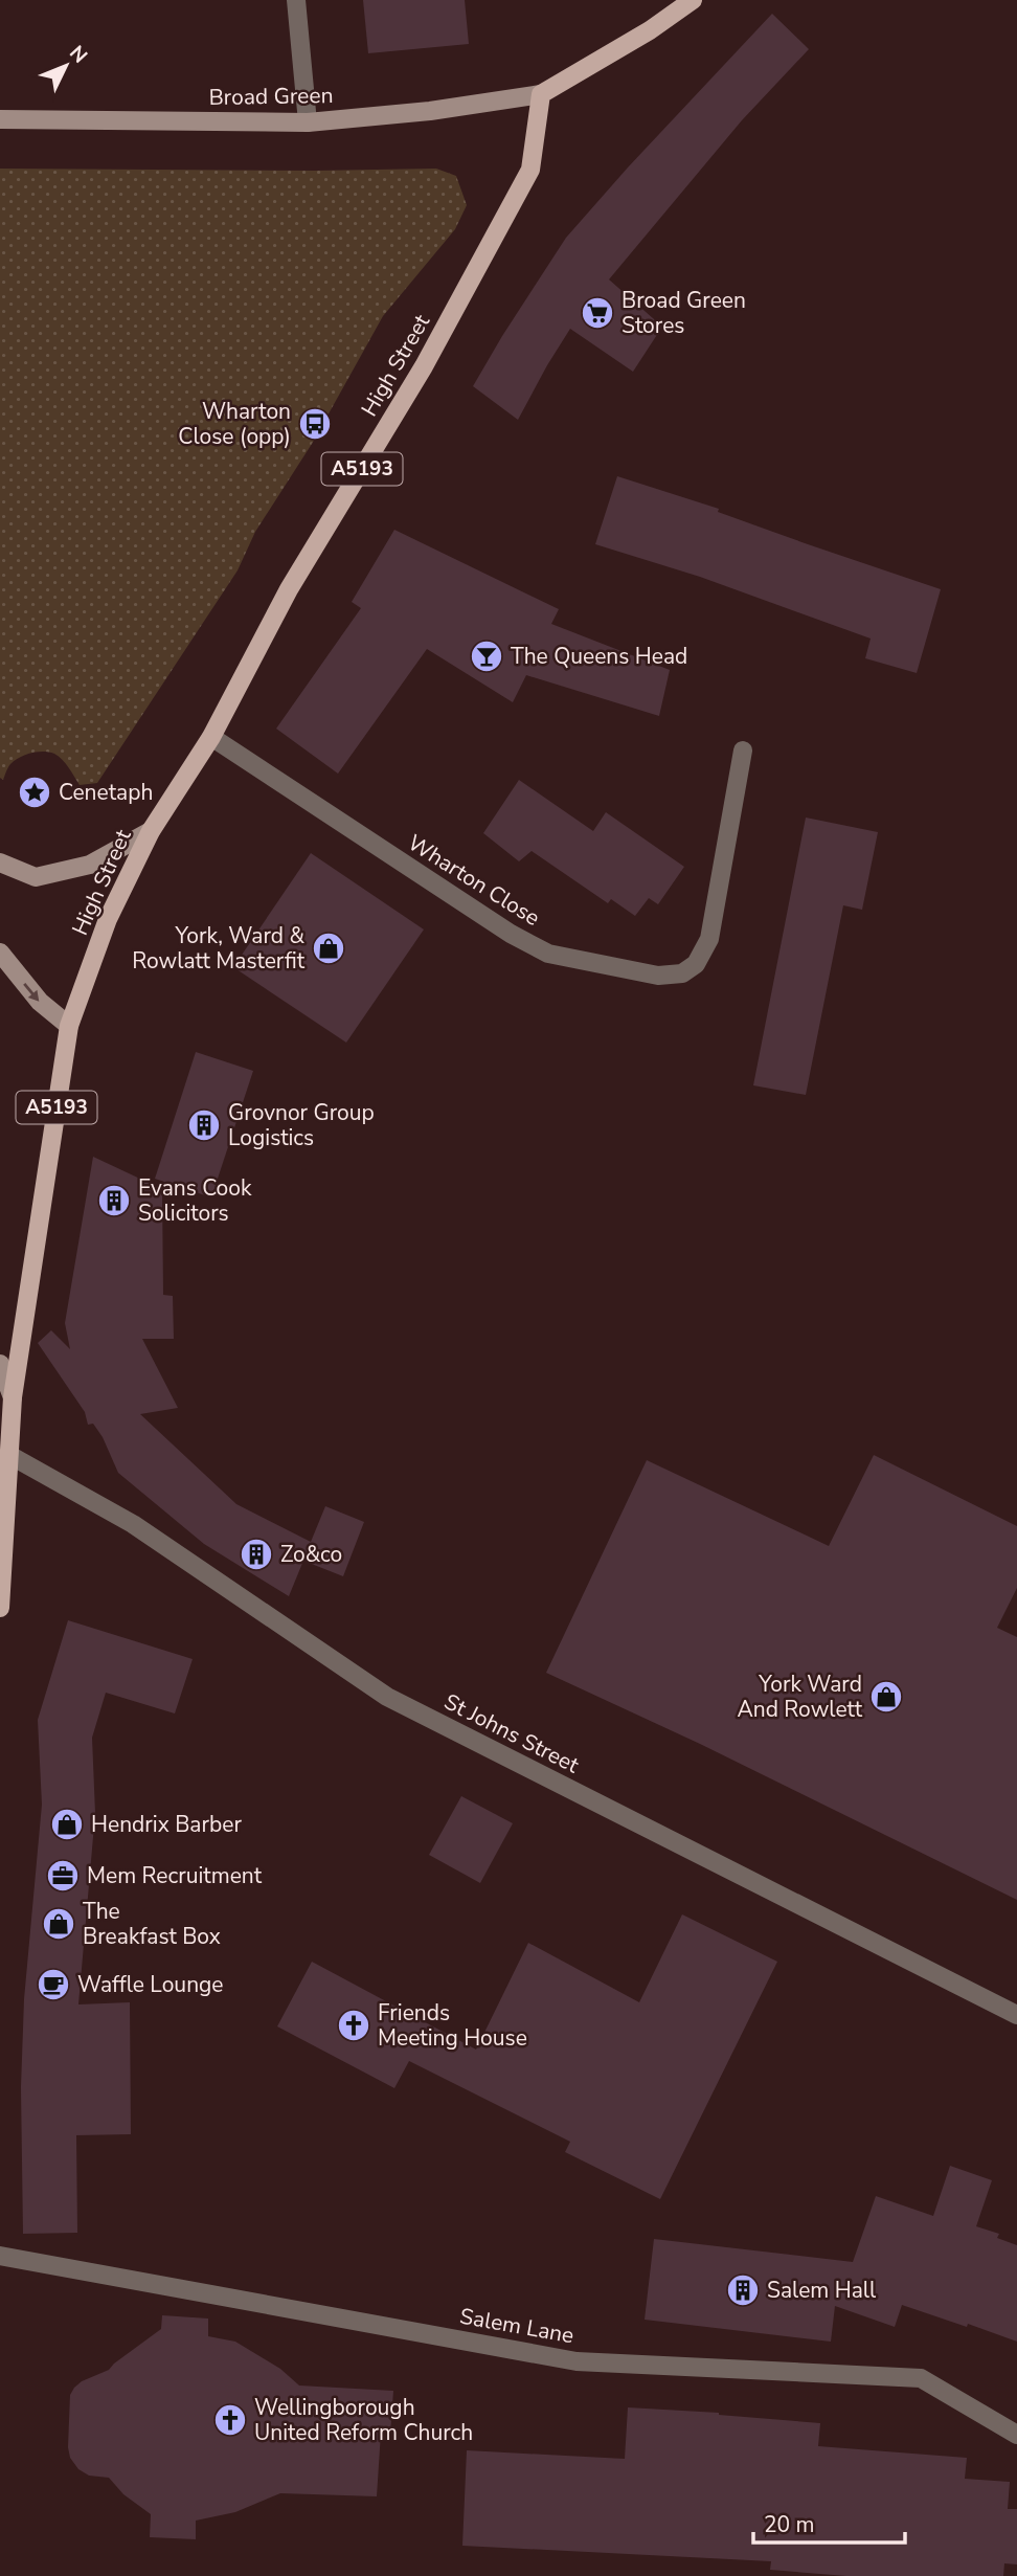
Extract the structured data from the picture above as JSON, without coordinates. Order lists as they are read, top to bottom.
{
  "streets": {
    "main road": ["High Street", "A5193"],
    "street": [
      "Broad Green",
      "Wharton Close",
      "St Johns Street",
      "Salem Lane"
    ]
  },
  "crossings": [
    ["Broad Green", "High Street"],
    ["High Street", "Wharton Close"],
    ["High Street", "St Johns Street"]
  ],
  "places": {
    "supermarket": ["Broad Green Stores"],
    "bus stop": ["Wharton Close (opp)"],
    "bar": ["The Queens Head"],
    "place": ["Cenetaph"],
    "shop": [
      "York, Ward & Rowlatt Masterfit",
      "York Ward And Rowlett",
      "Hendrix Barber",
      "The Breakfast Box"
    ],
    "building": [
      "Grovnor Group Logistics",
      "Evans Cook Solicitors",
      "Zo&co",
      "Salem Hall"
    ],
    "office": ["Mem Recruitment"],
    "cafe": ["Waffle Lounge"],
    "church": ["Friends Meeting House", "Wellingborough United Reform Church"]
  },
  "scale_bar": "20 m",
  "north": "top right"
}
